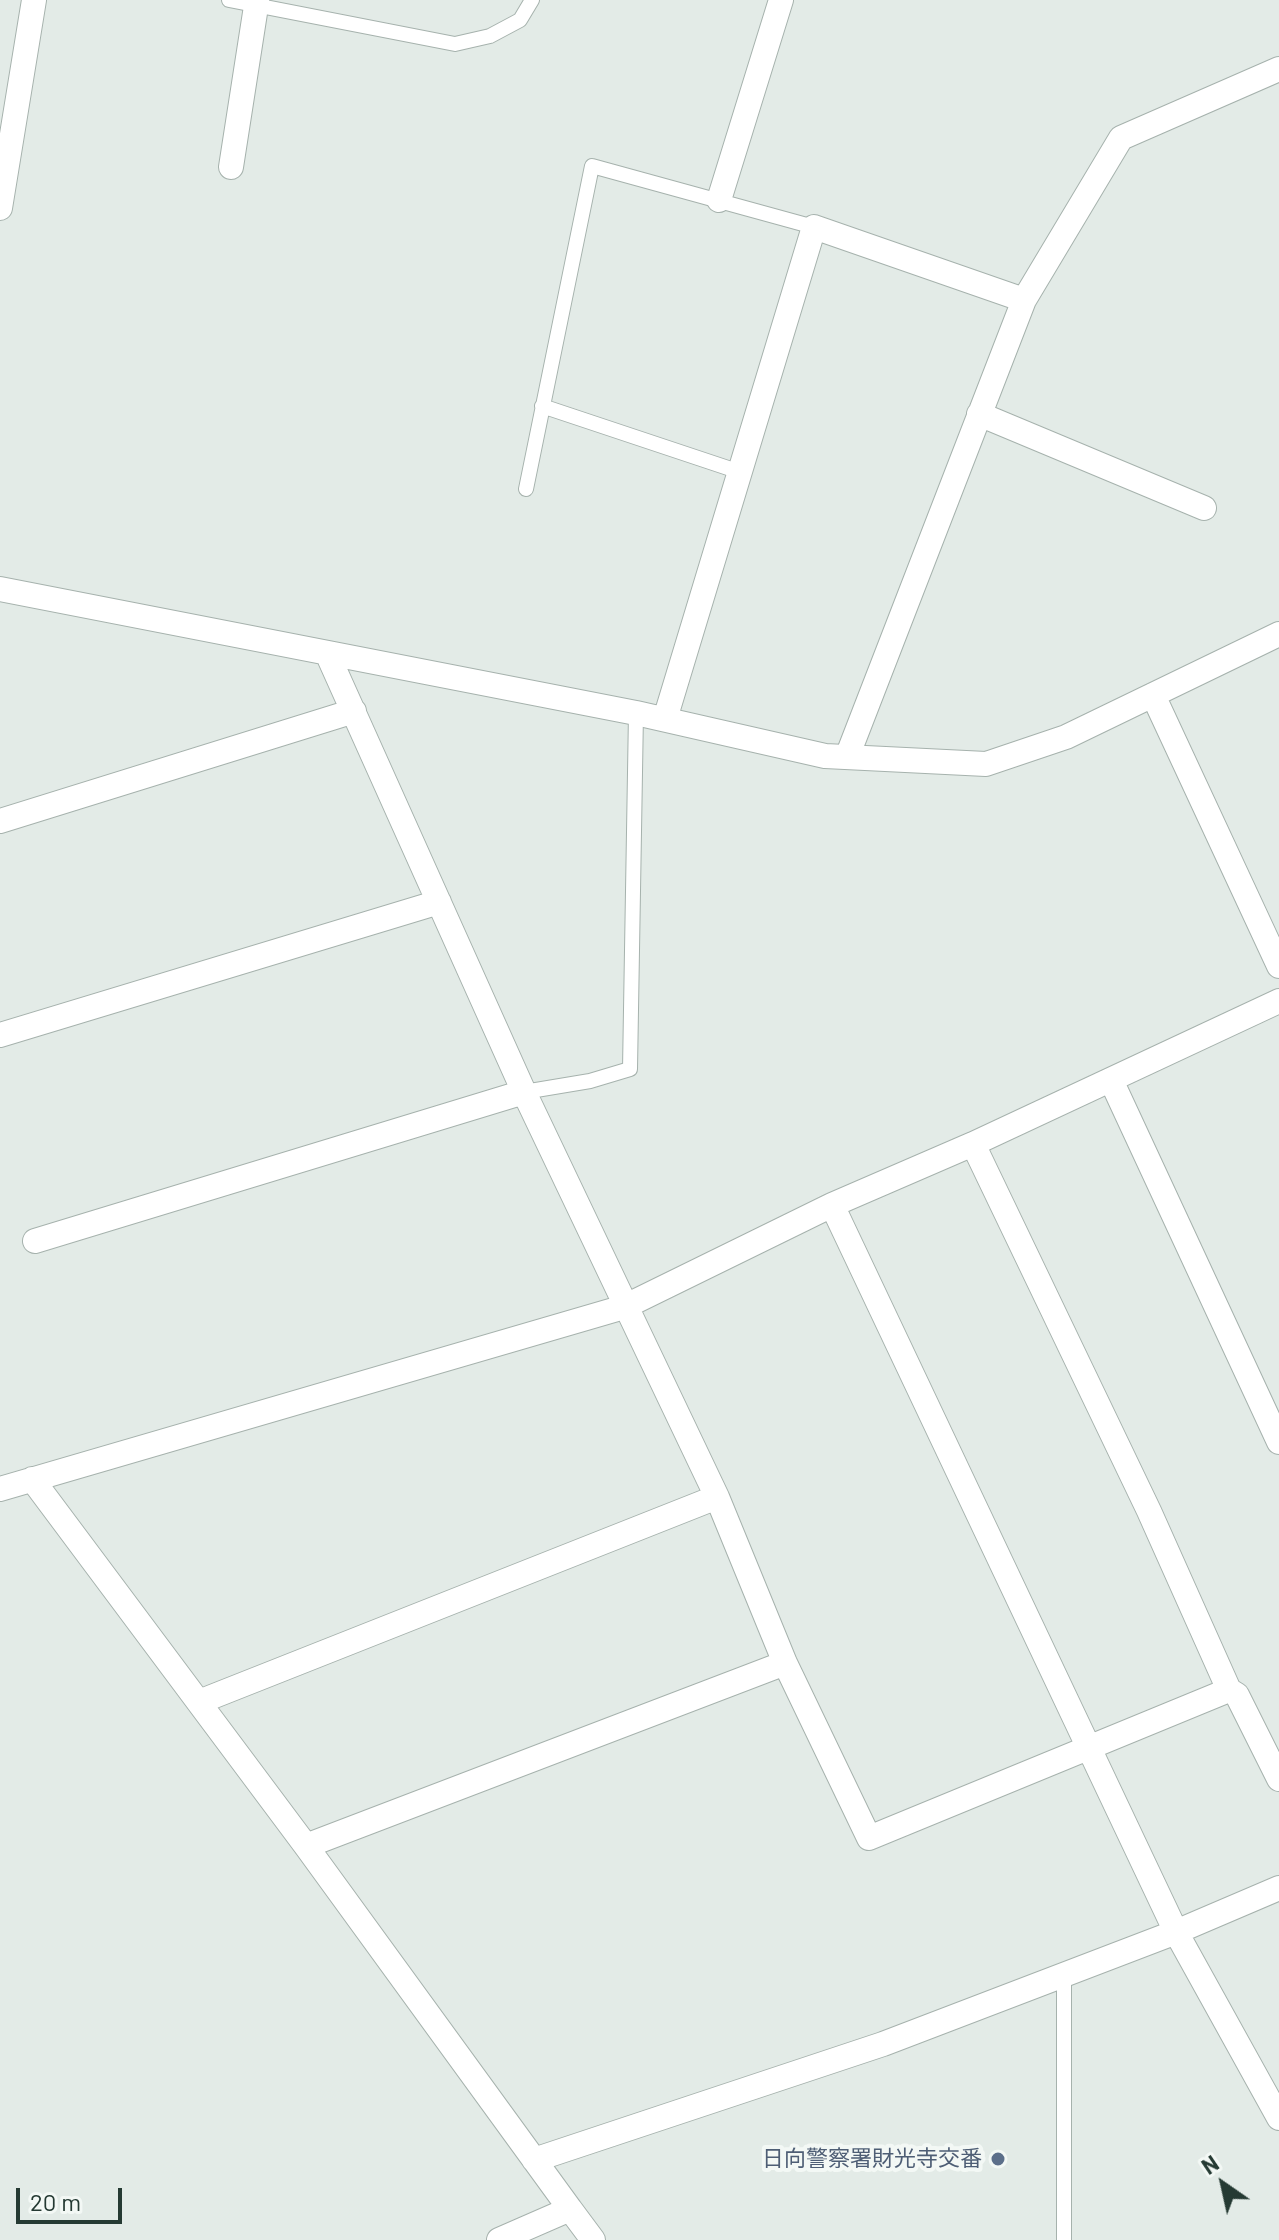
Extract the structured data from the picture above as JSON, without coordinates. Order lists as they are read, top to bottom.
{
  "places": ["日向警察署財光寺交番"],
  "scale_bar": "20 m",
  "north": "top left"
}
